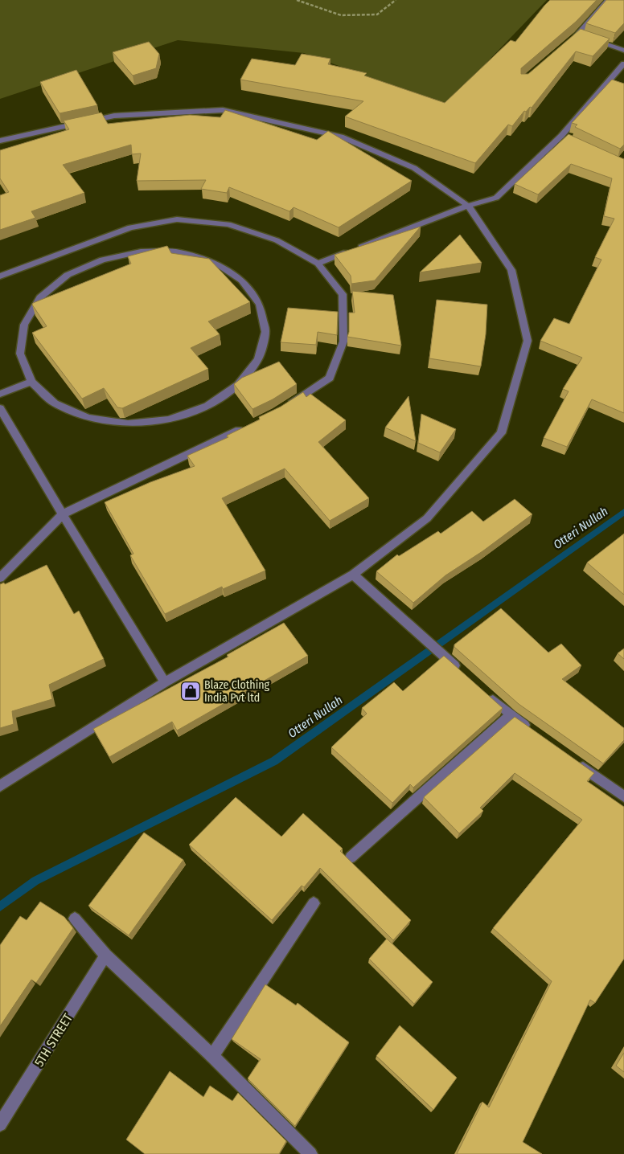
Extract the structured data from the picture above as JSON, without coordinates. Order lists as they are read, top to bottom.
{
  "streets": {
    "street": ["5TH STREET"]
  },
  "water": ["Otteri Nullah"],
  "places": {
    "shop": ["Blaze Clothing India Pvt ltd"]
  }
}
